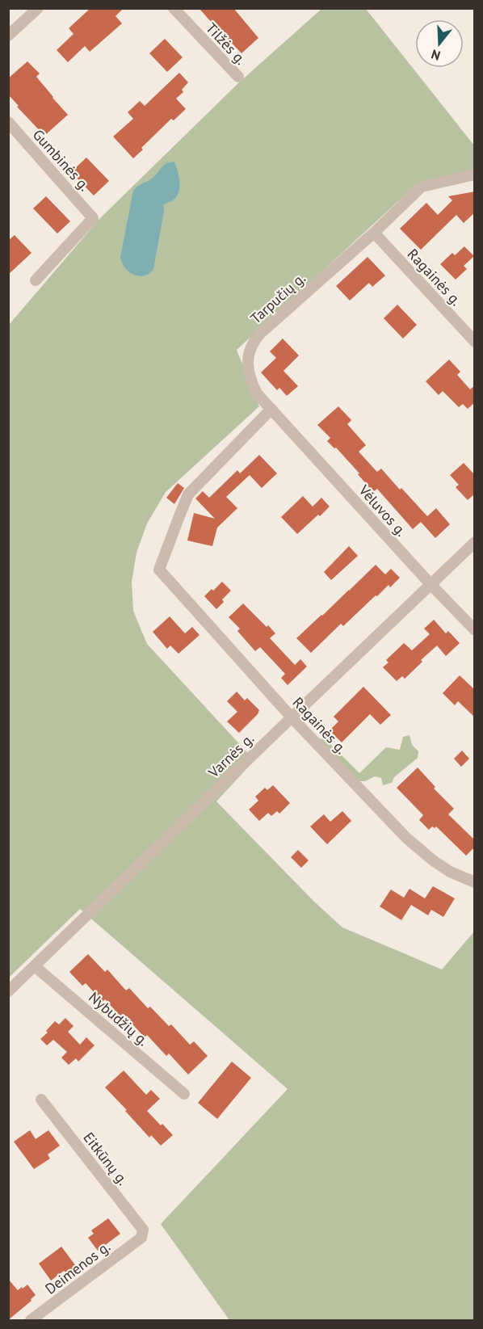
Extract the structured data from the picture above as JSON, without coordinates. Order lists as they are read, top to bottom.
{
  "streets": {
    "street": [
      "Tilžės g.",
      "Gumbinės g.",
      "Ragainės g.",
      "Tarpučių g.",
      "Vėluvos g.",
      "Varnės g.",
      "Nybudžių g.",
      "Eitkūnų g.",
      "Deimenos g."
    ]
  },
  "crossings": [
    ["Ragainės g.", "Tarpučių g."],
    ["Ragainės g.", "Vėluvos g."],
    ["Ragainės g.", "Varnės g."],
    ["Tarpučių g.", "Vėluvos g."],
    ["Vėluvos g.", "Varnės g."],
    ["Varnės g.", "Nybudžių g."],
    ["Eitkūnų g.", "Deimenos g."]
  ],
  "north": "bottom"
}
